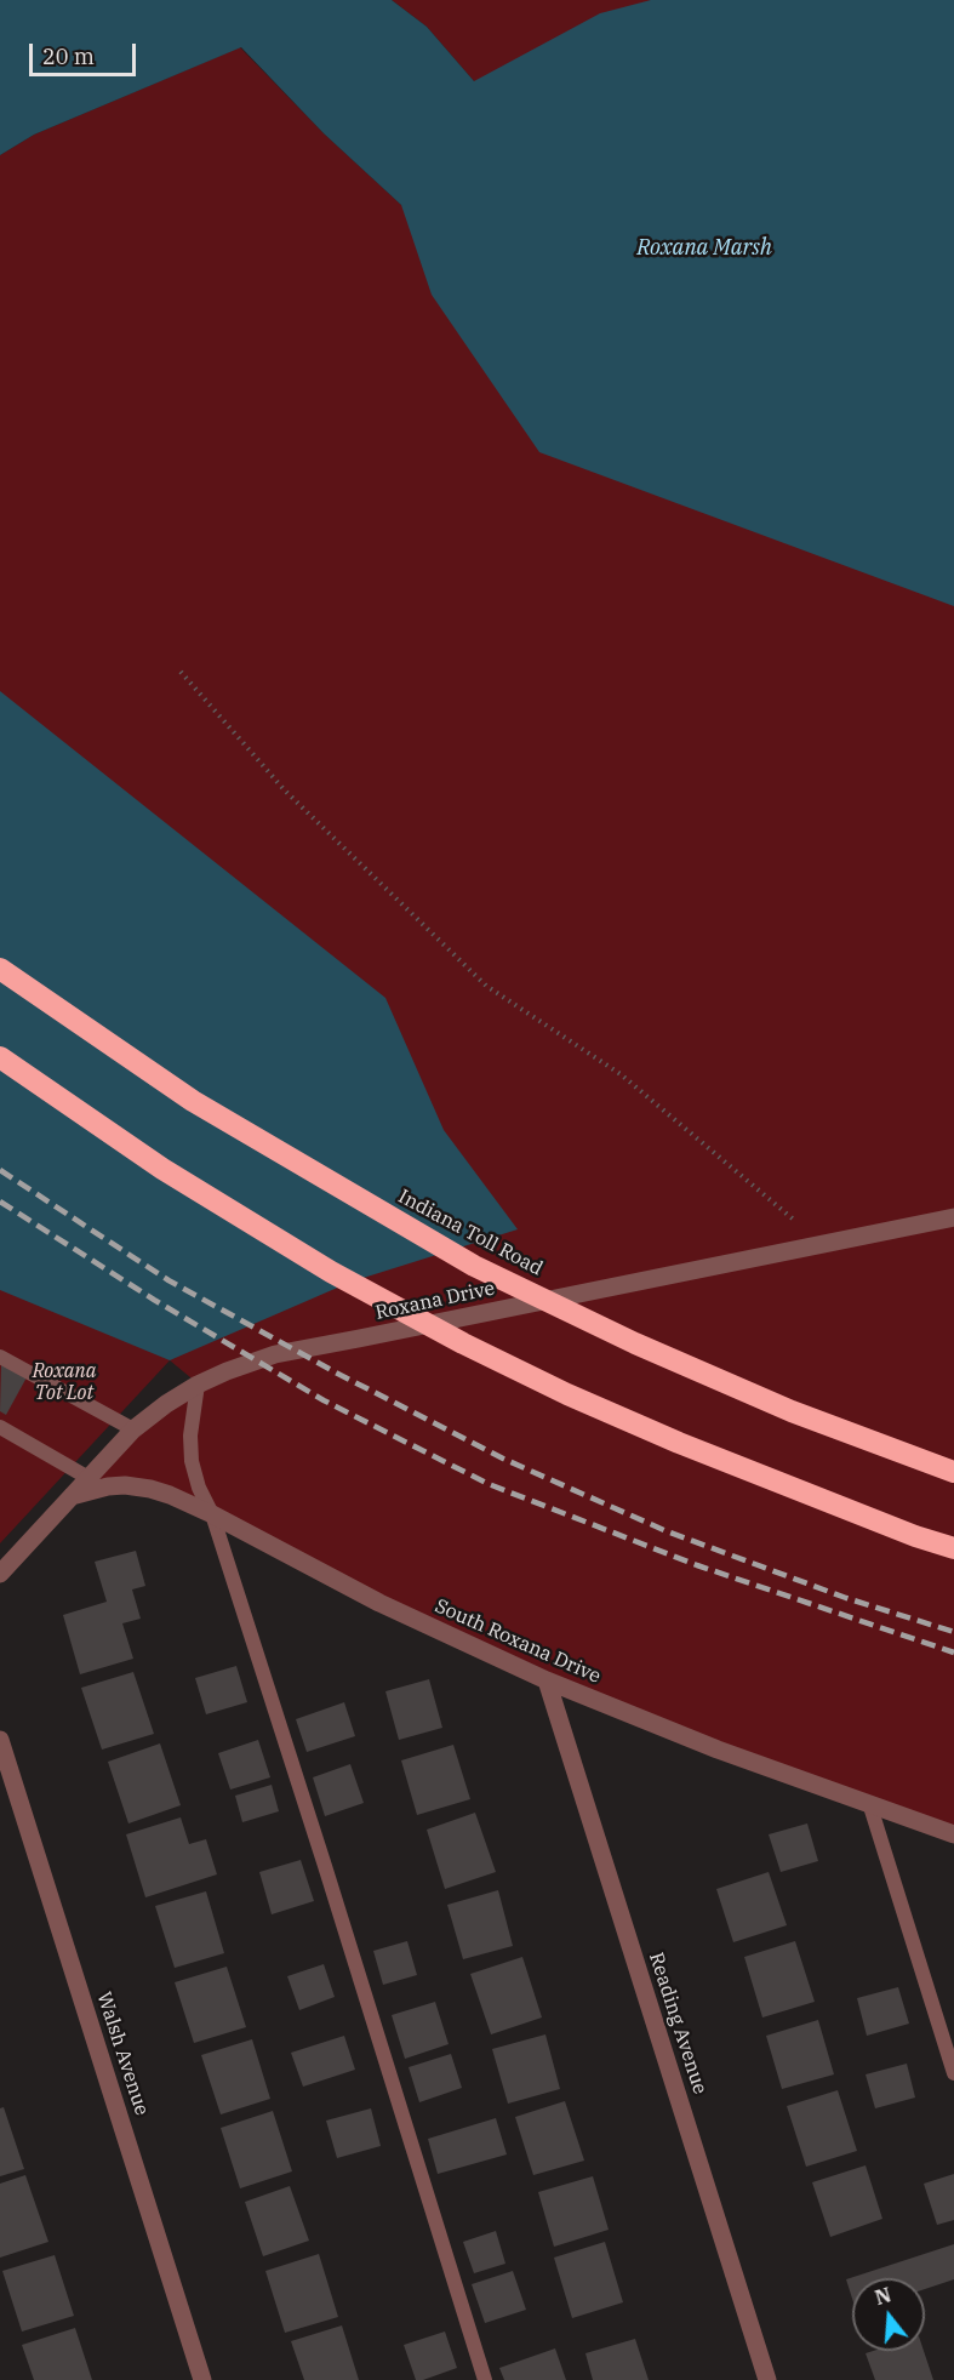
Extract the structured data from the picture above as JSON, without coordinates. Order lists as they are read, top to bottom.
{
  "streets": {
    "highway": ["Indiana Toll Road"],
    "street": [
      "Roxana Drive",
      "South Roxana Drive",
      "Reading Avenue",
      "Walsh Avenue"
    ]
  },
  "crossings": [
    ["Roxana Drive", "South Roxana Drive"],
    ["South Roxana Drive", "Reading Avenue"]
  ],
  "water": ["Roxana Marsh"],
  "parks": ["Roxana Tot Lot"],
  "scale_bar": "20 m",
  "north": "top"
}
